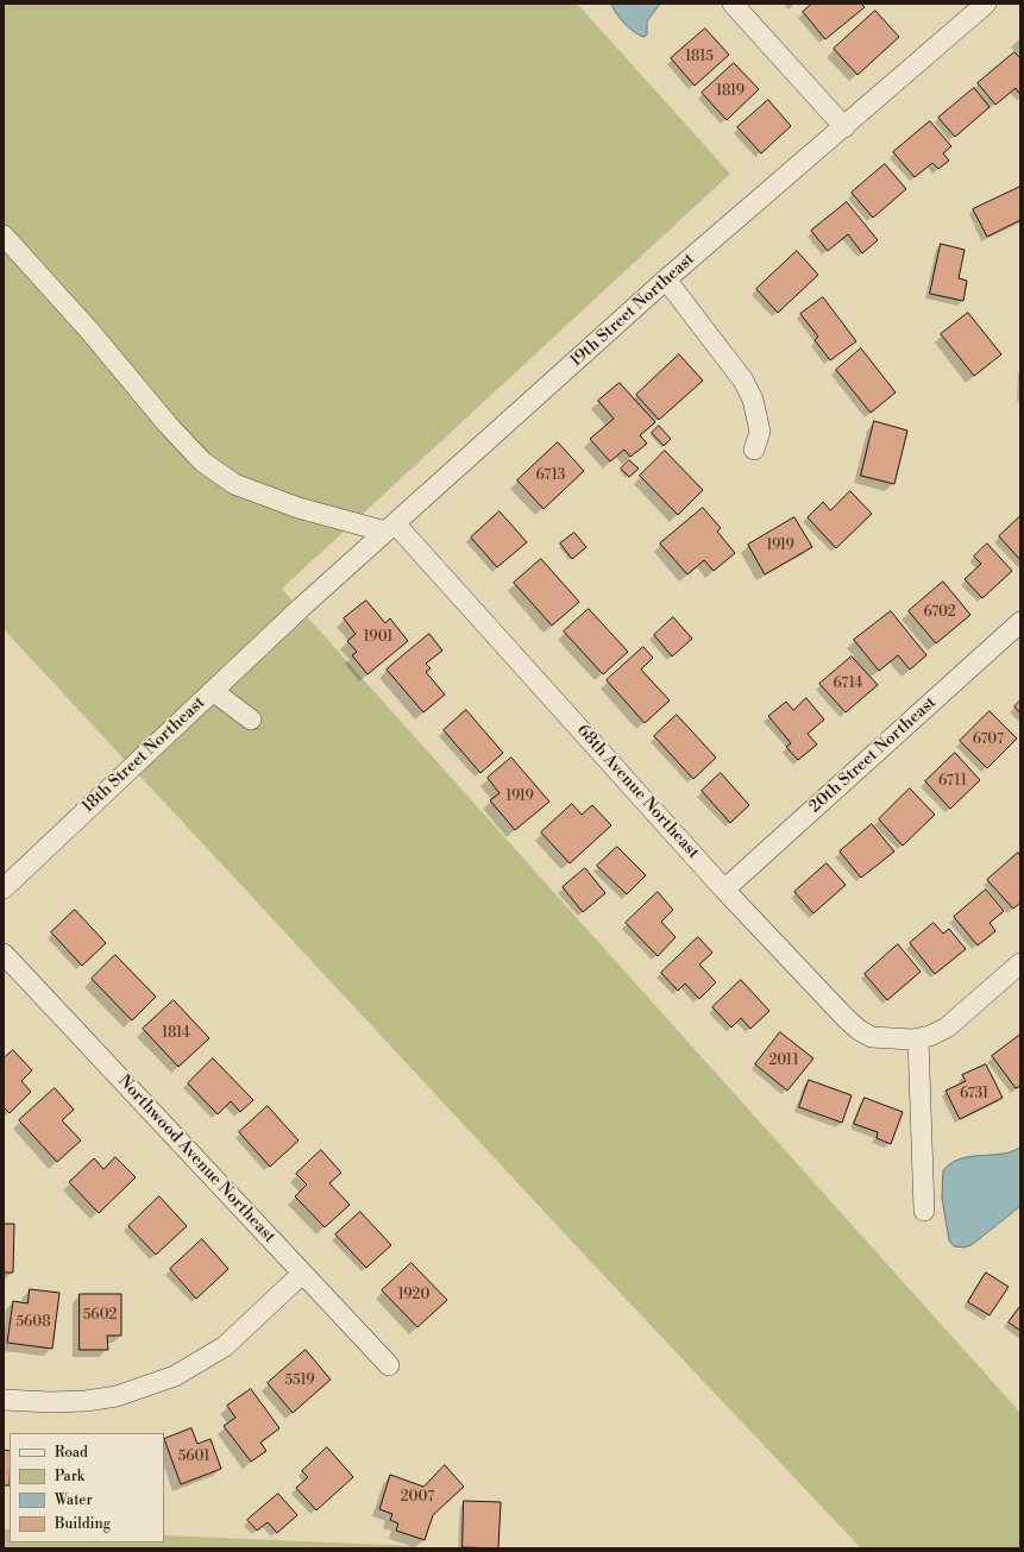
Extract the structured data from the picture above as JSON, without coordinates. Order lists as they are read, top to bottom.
{
  "streets": {
    "street": [
      "19th Street Northeast",
      "18th Street Northeast",
      "20th Street Northeast",
      "68th Avenue Northeast",
      "Northwood Avenue Northeast"
    ]
  },
  "crossings": [
    ["19th Street Northeast", "18th Street Northeast"],
    ["19th Street Northeast", "68th Avenue Northeast"],
    ["20th Street Northeast", "68th Avenue Northeast"]
  ],
  "house_numbers": [
    "1815",
    "1819",
    "6713",
    "1919",
    "6702",
    "1901",
    "6714",
    "6707",
    "6711",
    "1919",
    "1814",
    "2011",
    "6731",
    "1920",
    "5602",
    "5608",
    "5519",
    "5601",
    "2007"
  ],
  "legend": [
    "Road",
    "Park",
    "Water",
    "Building"
  ]
}
